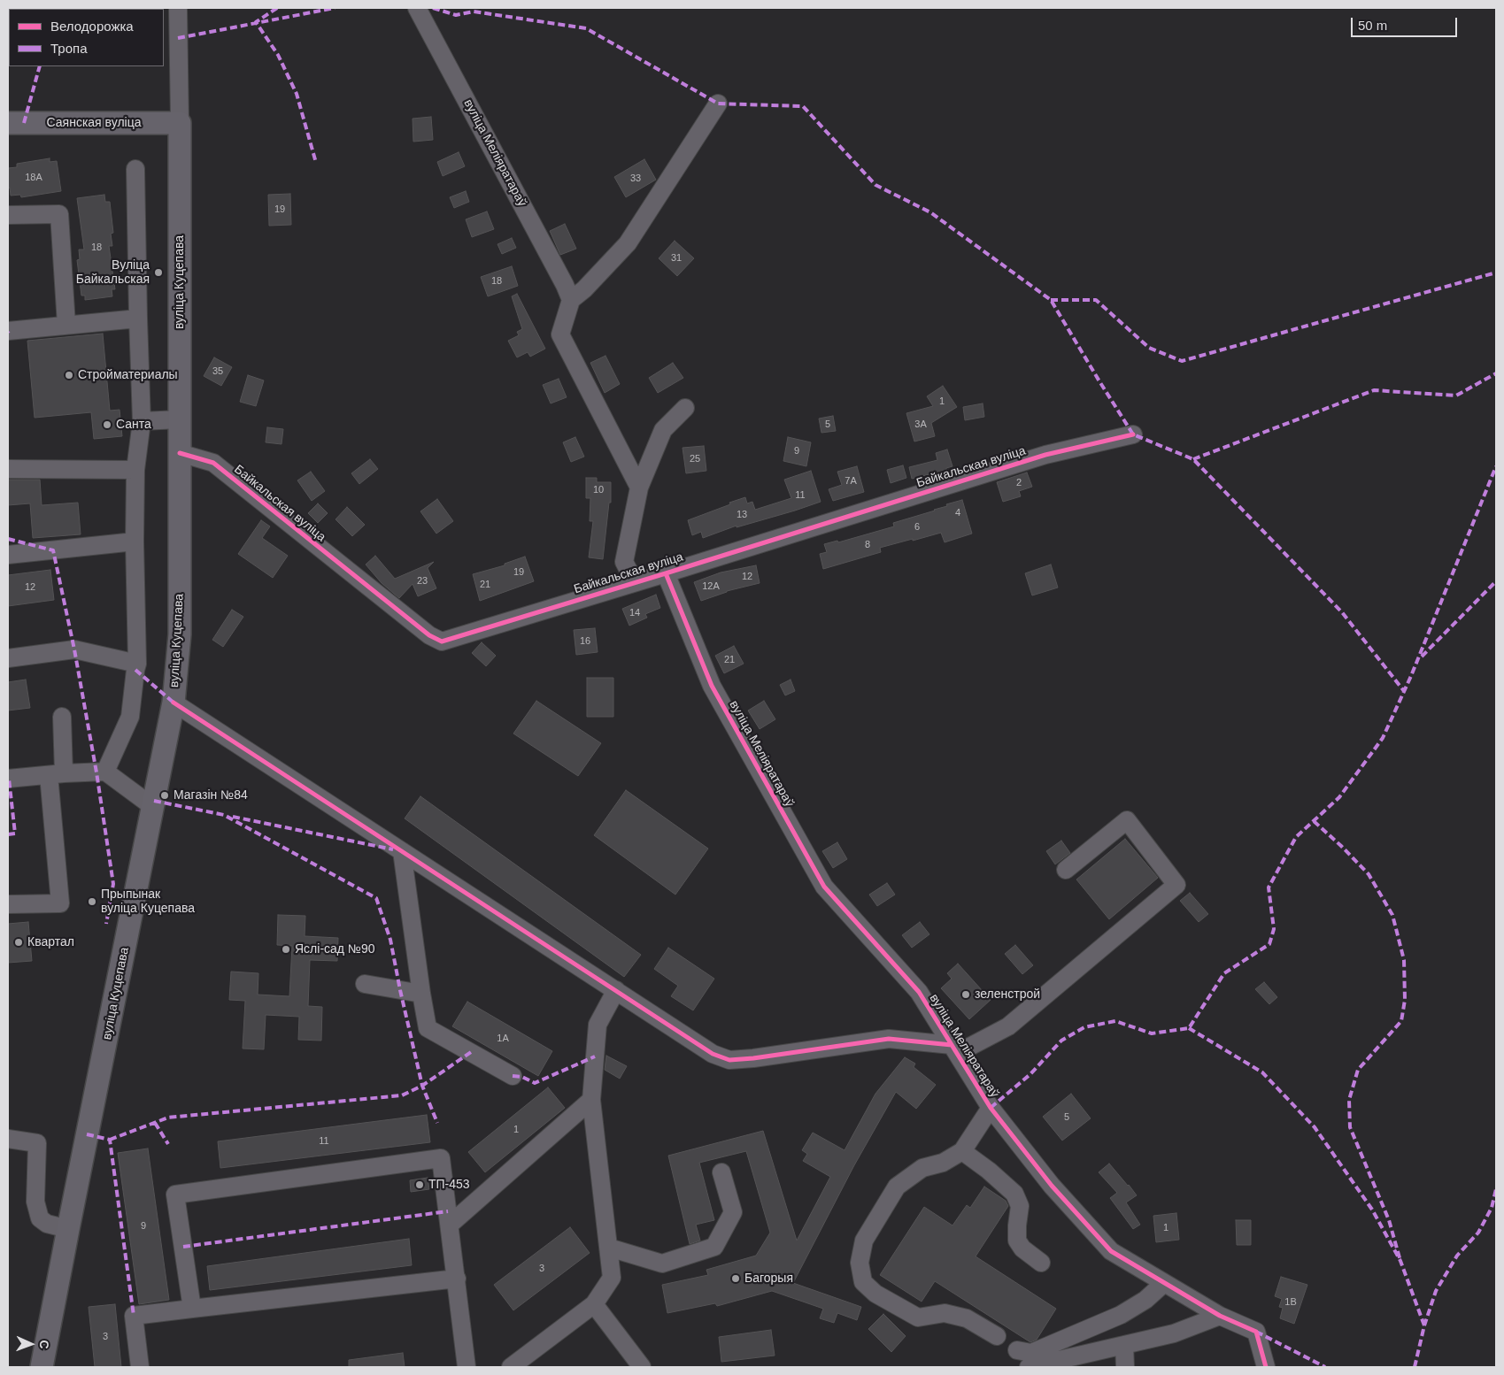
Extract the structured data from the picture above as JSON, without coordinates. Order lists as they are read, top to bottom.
{
  "streets": {
    "main road": ["Саянская вуліца", "вуліца Куцепава"],
    "street": ["вуліца Меліяратараў", "Байкальская вуліца"]
  },
  "crossings": [
    ["Саянская вуліца", "вуліца Куцепава"],
    ["вуліца Меліяратараў", "Байкальская вуліца"],
    ["вуліца Куцепава", "Байкальская вуліца"]
  ],
  "places": [
    "Вуліца Байкальская",
    "Стройматериалы",
    "Санта",
    "Магазін №84",
    "Прыпынак вуліца Куцепава",
    "Квартал",
    "Яслі-сад №90",
    "зеленстрой",
    "ТП-453",
    "Багорыя"
  ],
  "house_numbers": [
    "18А",
    "33",
    "19",
    "18",
    "31",
    "18",
    "35",
    "1",
    "5",
    "3А",
    "9",
    "25",
    "7А",
    "2",
    "10",
    "11",
    "4",
    "13",
    "6",
    "8",
    "19",
    "12",
    "23",
    "21",
    "12А",
    "12",
    "14",
    "16",
    "21",
    "1А",
    "5",
    "1",
    "11",
    "9",
    "1",
    "3",
    "1В",
    "3"
  ],
  "legend": ["Велодорожка", "Тропа"],
  "scale_bar": "50 m",
  "north": "right"
}
